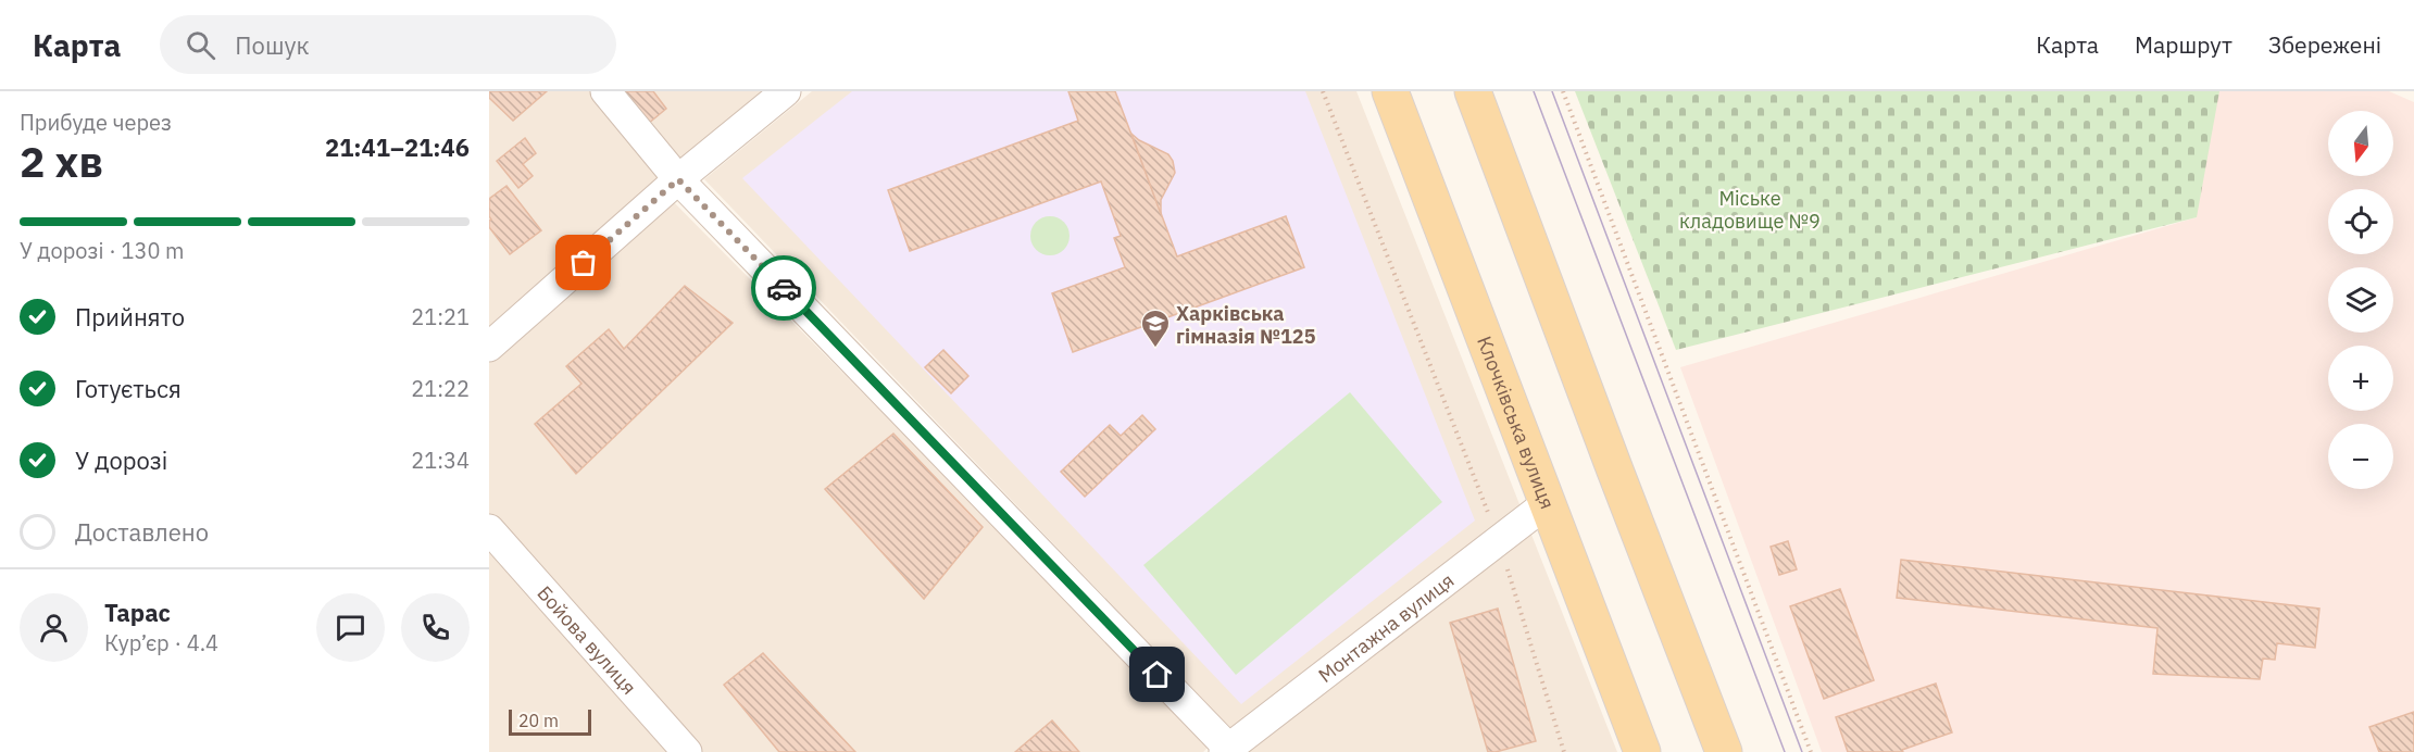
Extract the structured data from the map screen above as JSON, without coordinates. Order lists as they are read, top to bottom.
{
  "streets": {
    "main road": ["Клочківська вулиця"],
    "street": ["Монтажна вулиця", "Бойова вулиця"]
  },
  "crossings": [
    ["Клочківська вулиця", "Монтажна вулиця"]
  ],
  "parks": ["Міське кладовище №9"],
  "places": {
    "school or university": ["Харківська гімназія №125"]
  },
  "scale_bar": "20 m",
  "north": "bottom",
  "page": {
    "header": "Карта",
    "search": "Пошук",
    "nav": ["Карта", "Маршрут", "Збережені"],
    "heading": ["2 хв", "Прибуде через", "21:41–21:46"],
    "panel": ["Тарас", "Кур’єр · 4.4"],
    "map_buttons": ["+", "−"],
    "bar": "У дорозі · 130 m",
    "list": [
      ["Прийнято", "21:21"],
      ["Готується", "21:22"],
      ["У дорозі", "21:34"],
      "Доставлено"
    ],
    "scale": "20 m"
  }
}
